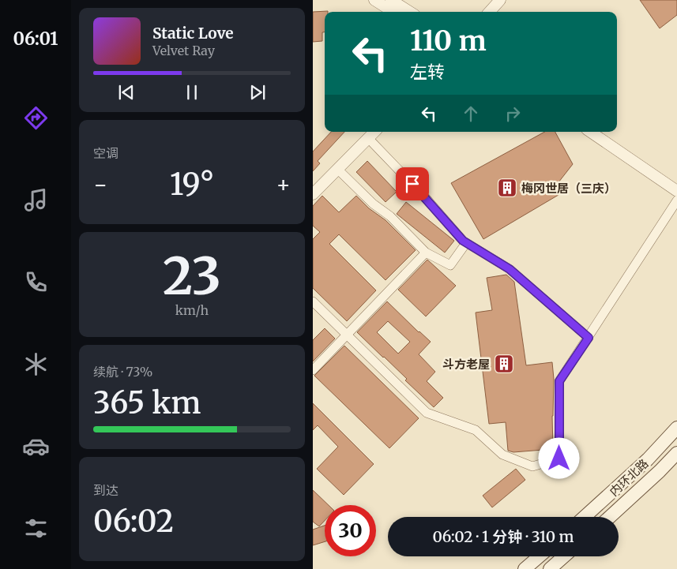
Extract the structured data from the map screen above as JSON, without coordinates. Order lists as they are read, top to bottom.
{
  "streets": {
    "main road": ["内环北路"]
  },
  "places": {
    "building": ["梅冈世居（三庆）", "斗方老屋"]
  },
  "page": {
    "tabs": "06:01",
    "turn": ["110 m", "左转"],
    "song": ["Static Love", "Velvet Ray"],
    "tile": [
      "空调",
      ["23", "km/h"],
      ["续航 · 73%", "365 km"],
      ["到达", "06:02"]
    ],
    "heat": ["−", "19°", "+"],
    "limit": "30",
    "trip": "06:02 · 1 分钟 · 310 m"
  }
}
